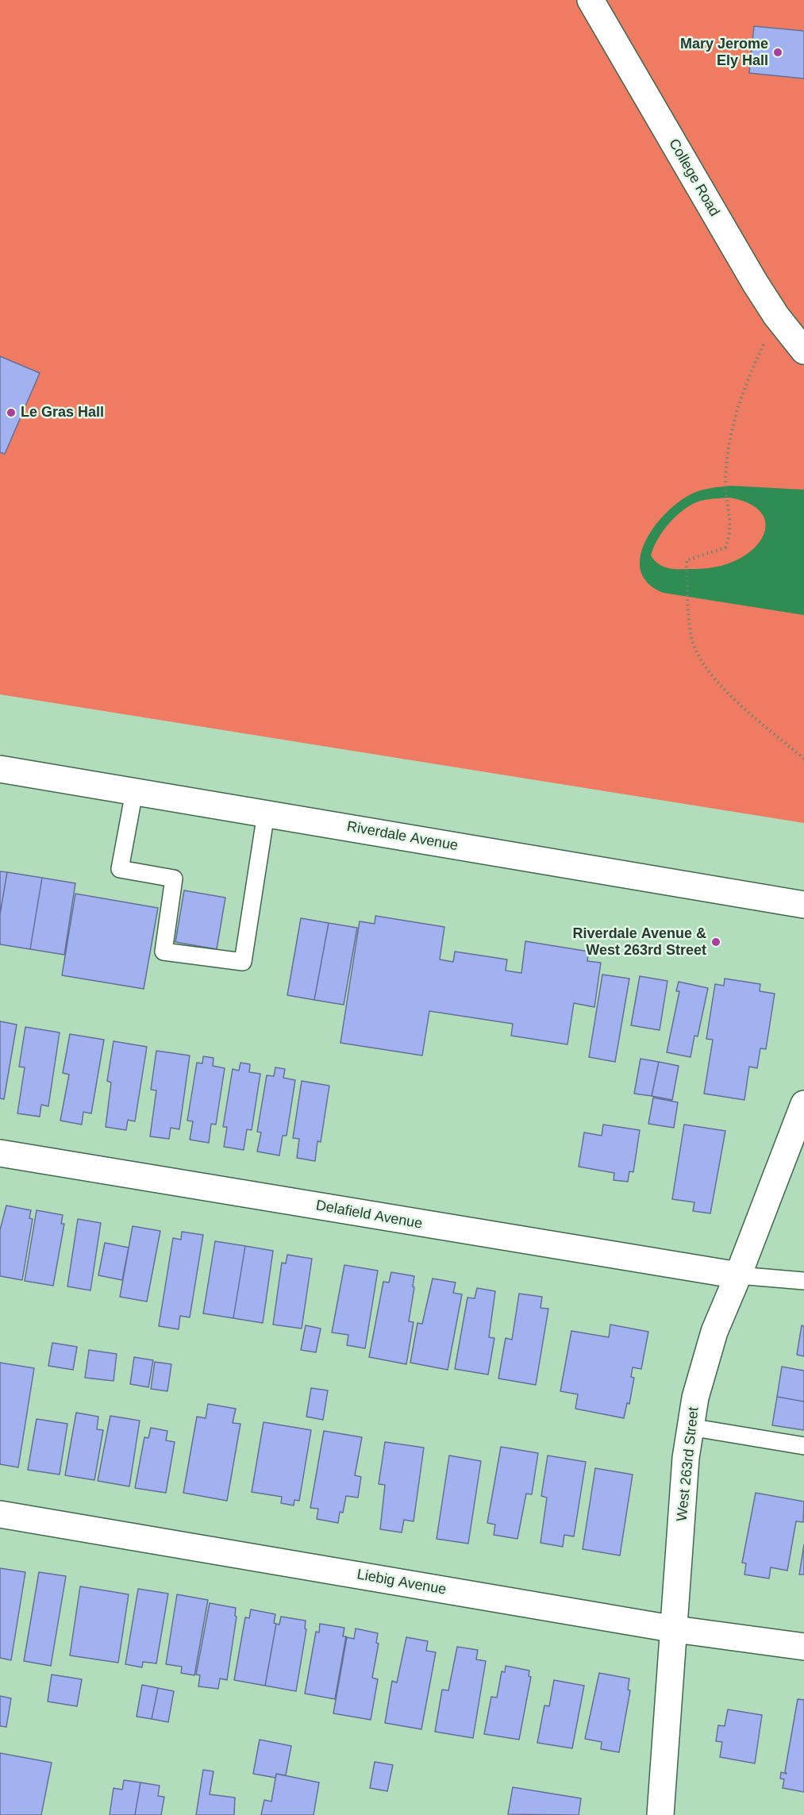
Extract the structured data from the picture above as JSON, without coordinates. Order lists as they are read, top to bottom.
{
  "streets": {
    "street": [
      "College Road",
      "Riverdale Avenue",
      "Delafield Avenue",
      "West 263rd Street",
      "Liebig Avenue"
    ]
  },
  "crossings": [
    ["Delafield Avenue", "West 263rd Street"],
    ["West 263rd Street", "Liebig Avenue"]
  ],
  "places": ["Mary Jerome Ely Hall", "Le Gras Hall", "Riverdale Avenue & West 263rd Street"]
}
